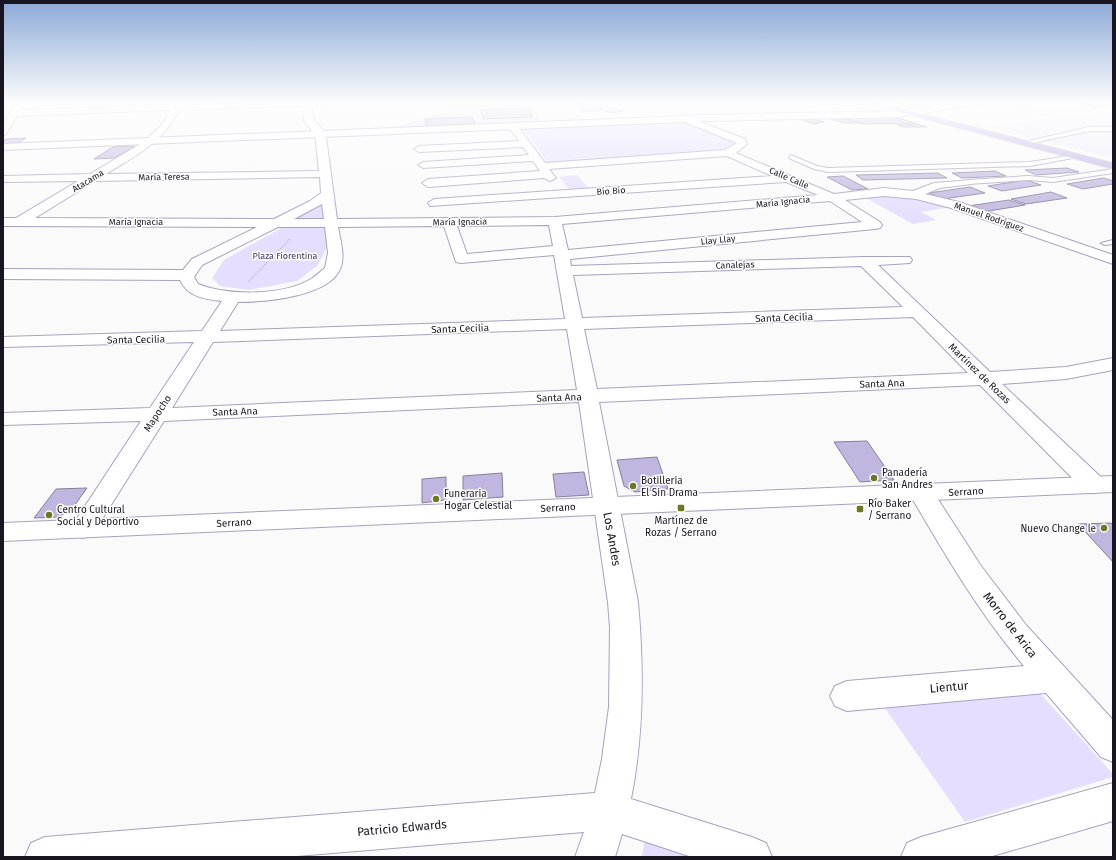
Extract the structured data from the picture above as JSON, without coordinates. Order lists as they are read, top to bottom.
{
  "streets": {
    "street": [
      "María Teresa",
      "Calle Calle",
      "Atacama",
      "Bío Bío",
      "María Ignacia",
      "Manuel Rodríguez",
      "Llay Llay",
      "Canalejas",
      "Santa Cecilia",
      "Martínez de Rozas",
      "Santa Ana",
      "Mapocho",
      "Serrano",
      "Los Andes",
      "Morro de Arica",
      "Lientur",
      "Patricio Edwards"
    ]
  },
  "crossings": [
    ["María Teresa", "Atacama"],
    ["Calle Calle", "Bío Bío"],
    ["Calle Calle", "María Ignacia"],
    ["Calle Calle", "Llay Llay"],
    ["Atacama", "María Ignacia"],
    ["María Ignacia", "Manuel Rodríguez"],
    ["María Ignacia", "Llay Llay"],
    ["María Ignacia", "Los Andes"],
    ["Llay Llay", "Canalejas"],
    ["Llay Llay", "Los Andes"],
    ["Canalejas", "Martínez de Rozas"],
    ["Canalejas", "Los Andes"],
    ["Santa Cecilia", "Martínez de Rozas"],
    ["Santa Cecilia", "Mapocho"],
    ["Santa Cecilia", "Los Andes"],
    ["Martínez de Rozas", "Santa Ana"],
    ["Martínez de Rozas", "Serrano"],
    ["Santa Ana", "Mapocho"],
    ["Santa Ana", "Los Andes"],
    ["Mapocho", "Serrano"],
    ["Serrano", "Los Andes"],
    ["Serrano", "Morro de Arica"],
    ["Los Andes", "Patricio Edwards"],
    ["Morro de Arica", "Lientur"]
  ],
  "parks": ["Plaza Fiorentina"],
  "places": {
    "other": [
      "Panadería San Andres",
      "Botilleria El Sin Drama",
      "Funeraria Hogar Celestial",
      "Centro Cultural Social y Deportivo",
      "Nuevo Change le"
    ],
    "transit": ["Martínez de Rozas / Serrano", "Río Baker / Serrano"]
  }
}
